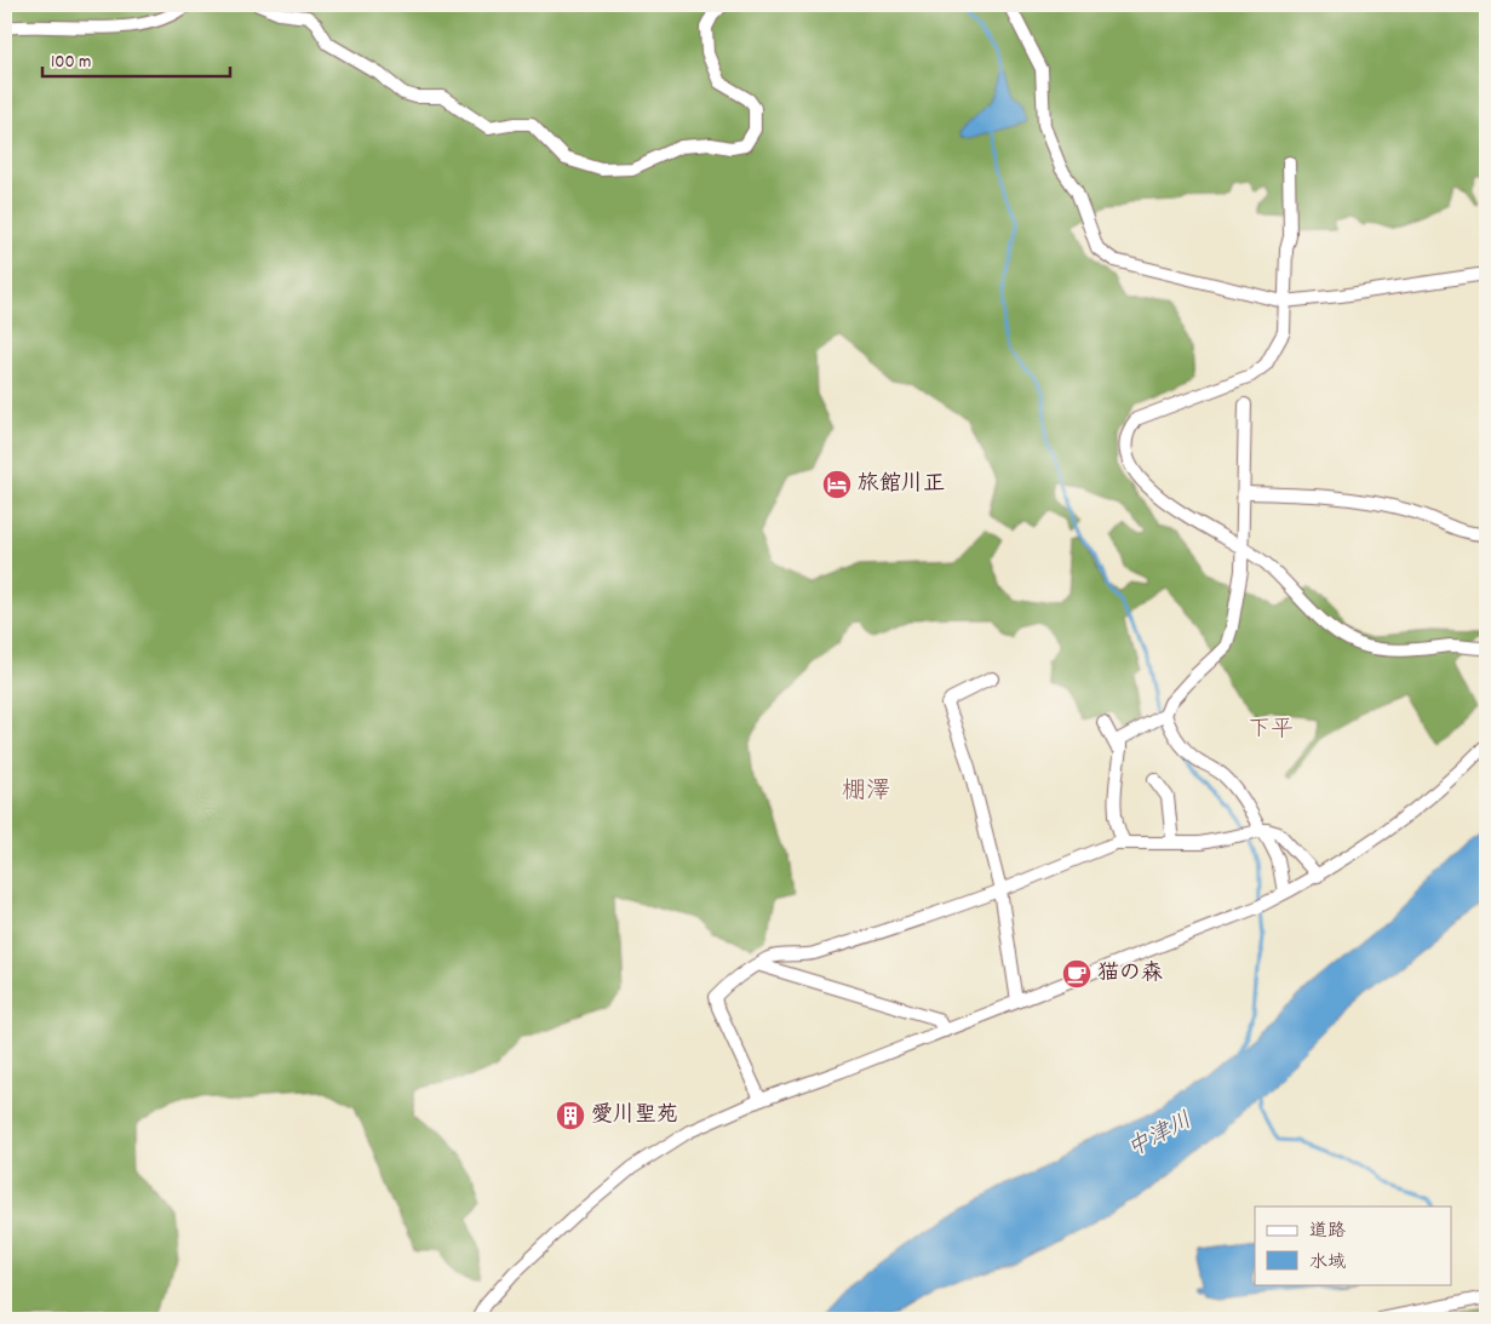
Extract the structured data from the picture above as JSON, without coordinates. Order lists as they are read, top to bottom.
{
  "districts": ["下平", "棚澤"],
  "water": ["中津川"],
  "places": {
    "hotel": ["旅館川正"],
    "cafe": ["猫の森"],
    "building": ["愛川聖苑"]
  },
  "legend": ["道路", "水域"],
  "scale_bar": "100 m"
}
